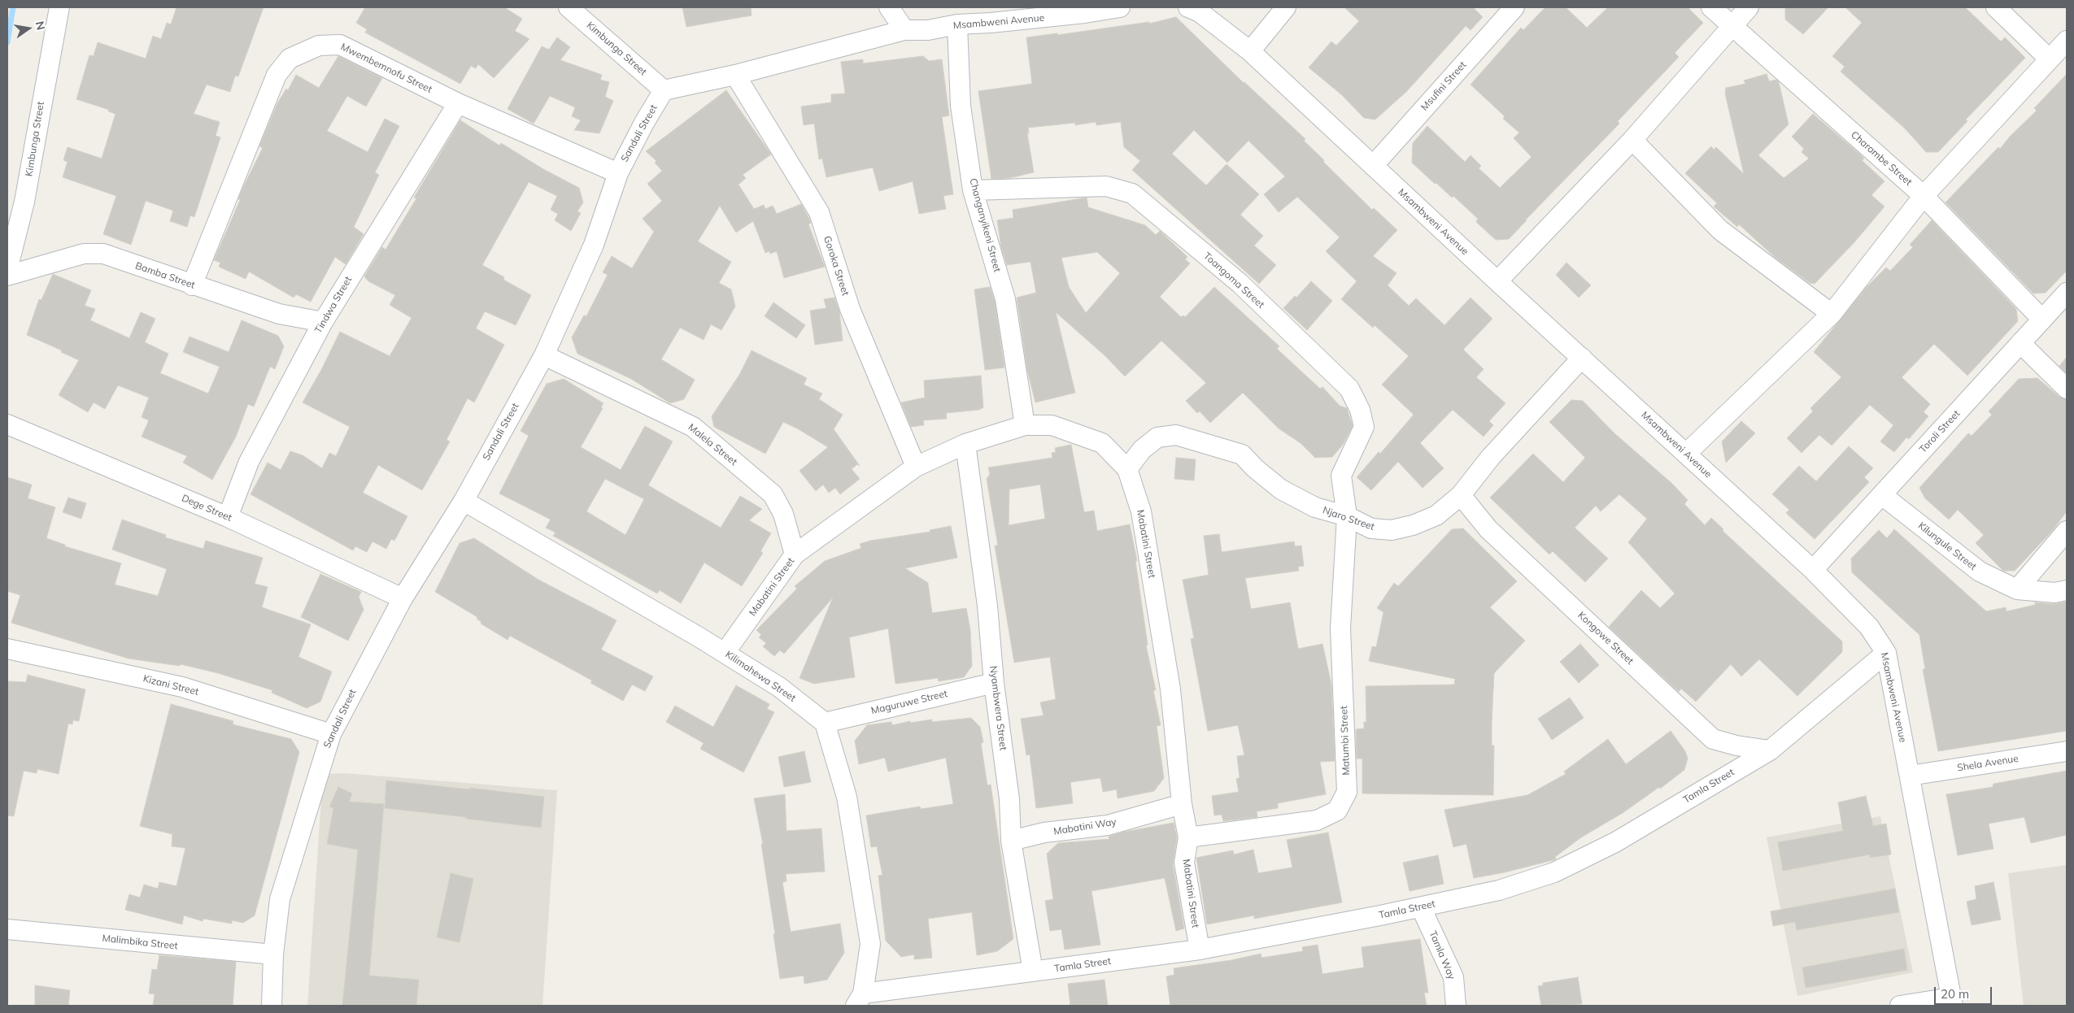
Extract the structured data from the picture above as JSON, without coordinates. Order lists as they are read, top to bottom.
{
  "streets": {
    "street": [
      "Msambweni Avenue",
      "Kimbunga Street",
      "Mwembemnofu Street",
      "Msufini Street",
      "Sandali Street",
      "Charambe Street",
      "Changanyikeni Street",
      "Goroka Street",
      "Bamba Street",
      "Toangoma Street",
      "Tindwa Street",
      "Toroli Street",
      "Malela Street",
      "Dege Street",
      "Njaro Street",
      "Mabatini Street",
      "Kilungule Street",
      "Kongowe Street",
      "Kilimahewa Street",
      "Kizani Street",
      "Maguruwe Street",
      "Nyambwera Street",
      "Matumbi Street",
      "Shela Avenue",
      "Tamla Street",
      "Mabatini Way",
      "Malimbika Street",
      "Tamla Way"
    ]
  },
  "crossings": [
    ["Msambweni Avenue", "Msufini Street"],
    ["Msambweni Avenue", "Changanyikeni Street"],
    ["Msambweni Avenue", "Toroli Street"],
    ["Msambweni Avenue", "Njaro Street"],
    ["Msambweni Avenue", "Shela Avenue"],
    ["Msambweni Avenue", "Tamla Street"],
    ["Kimbunga Street", "Sandali Street"],
    ["Mwembemnofu Street", "Sandali Street"],
    ["Mwembemnofu Street", "Bamba Street"],
    ["Mwembemnofu Street", "Tindwa Street"],
    ["Sandali Street", "Malela Street"],
    ["Sandali Street", "Dege Street"],
    ["Sandali Street", "Kilimahewa Street"],
    ["Sandali Street", "Kizani Street"],
    ["Sandali Street", "Malimbika Street"],
    ["Charambe Street", "Toroli Street"],
    ["Changanyikeni Street", "Toangoma Street"],
    ["Changanyikeni Street", "Mabatini Street"],
    ["Goroka Street", "Mabatini Street"],
    ["Bamba Street", "Tindwa Street"],
    ["Toangoma Street", "Njaro Street"],
    ["Toangoma Street", "Matumbi Street"],
    ["Tindwa Street", "Dege Street"],
    ["Toroli Street", "Kilungule Street"],
    ["Malela Street", "Mabatini Street"],
    ["Njaro Street", "Mabatini Street"],
    ["Njaro Street", "Kongowe Street"],
    ["Njaro Street", "Matumbi Street"],
    ["Mabatini Street", "Kilimahewa Street"],
    ["Mabatini Street", "Nyambwera Street"],
    ["Mabatini Street", "Matumbi Street"],
    ["Mabatini Street", "Tamla Street"],
    ["Mabatini Street", "Mabatini Way"],
    ["Kongowe Street", "Tamla Street"],
    ["Kilimahewa Street", "Maguruwe Street"],
    ["Maguruwe Street", "Nyambwera Street"],
    ["Nyambwera Street", "Tamla Street"],
    ["Nyambwera Street", "Mabatini Way"],
    ["Tamla Street", "Tamla Way"]
  ],
  "scale_bar": "20 m",
  "north": "right"
}
